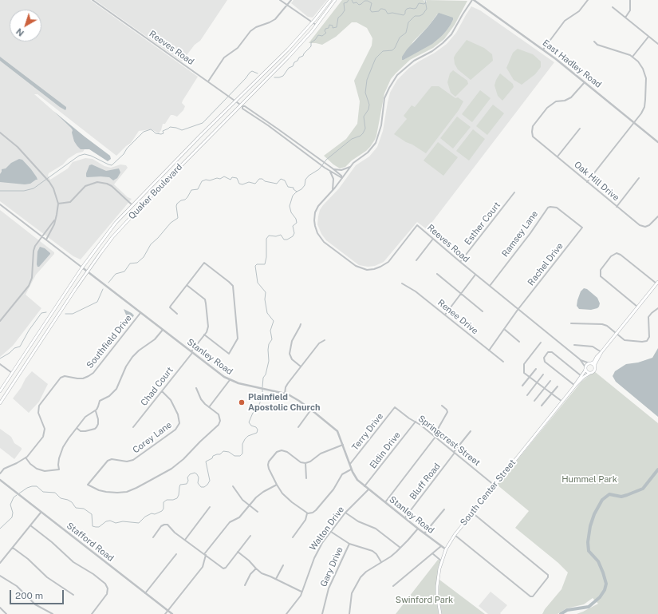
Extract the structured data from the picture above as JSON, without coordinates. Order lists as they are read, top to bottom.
{
  "streets": {
    "main road": ["Quaker Boulevard", "South Center Street"],
    "street": [
      "Reeves Road",
      "East Hadley Road",
      "Oak Hill Drive",
      "Esther Court",
      "Ramsey Lane",
      "Rachel Drive",
      "Renee Drive",
      "Southfield Drive",
      "Stanley Road",
      "Chad Court",
      "Terry Drive",
      "Corey Lane",
      "Springcrest Street",
      "Eldin Drive",
      "Bluff Road",
      "Walton Drive",
      "Stafford Road",
      "Gary Drive"
    ]
  },
  "crossings": [
    ["Reeves Road", "Quaker Boulevard"],
    ["Reeves Road", "Esther Court"],
    ["Reeves Road", "Ramsey Lane"],
    ["Reeves Road", "Rachel Drive"],
    ["Reeves Road", "South Center Street"],
    ["East Hadley Road", "Oak Hill Drive"],
    ["Quaker Boulevard", "Stanley Road"],
    ["Ramsey Lane", "Rachel Drive"],
    ["Rachel Drive", "Renee Drive"],
    ["Southfield Drive", "Stanley Road"],
    ["Stanley Road", "Chad Court"],
    ["Stanley Road", "Terry Drive"],
    ["Stanley Road", "Eldin Drive"],
    ["Stanley Road", "Bluff Road"],
    ["Stanley Road", "South Center Street"],
    ["Stanley Road", "Walton Drive"],
    ["Chad Court", "Corey Lane"],
    ["Terry Drive", "Springcrest Street"],
    ["Springcrest Street", "Eldin Drive"],
    ["Springcrest Street", "Bluff Road"],
    ["Springcrest Street", "South Center Street"]
  ],
  "parks": ["Hummel Park", "Swinford Park"],
  "places": ["Plainfield Apostolic Church"],
  "scale_bar": "200 m",
  "north": "bottom left"
}
